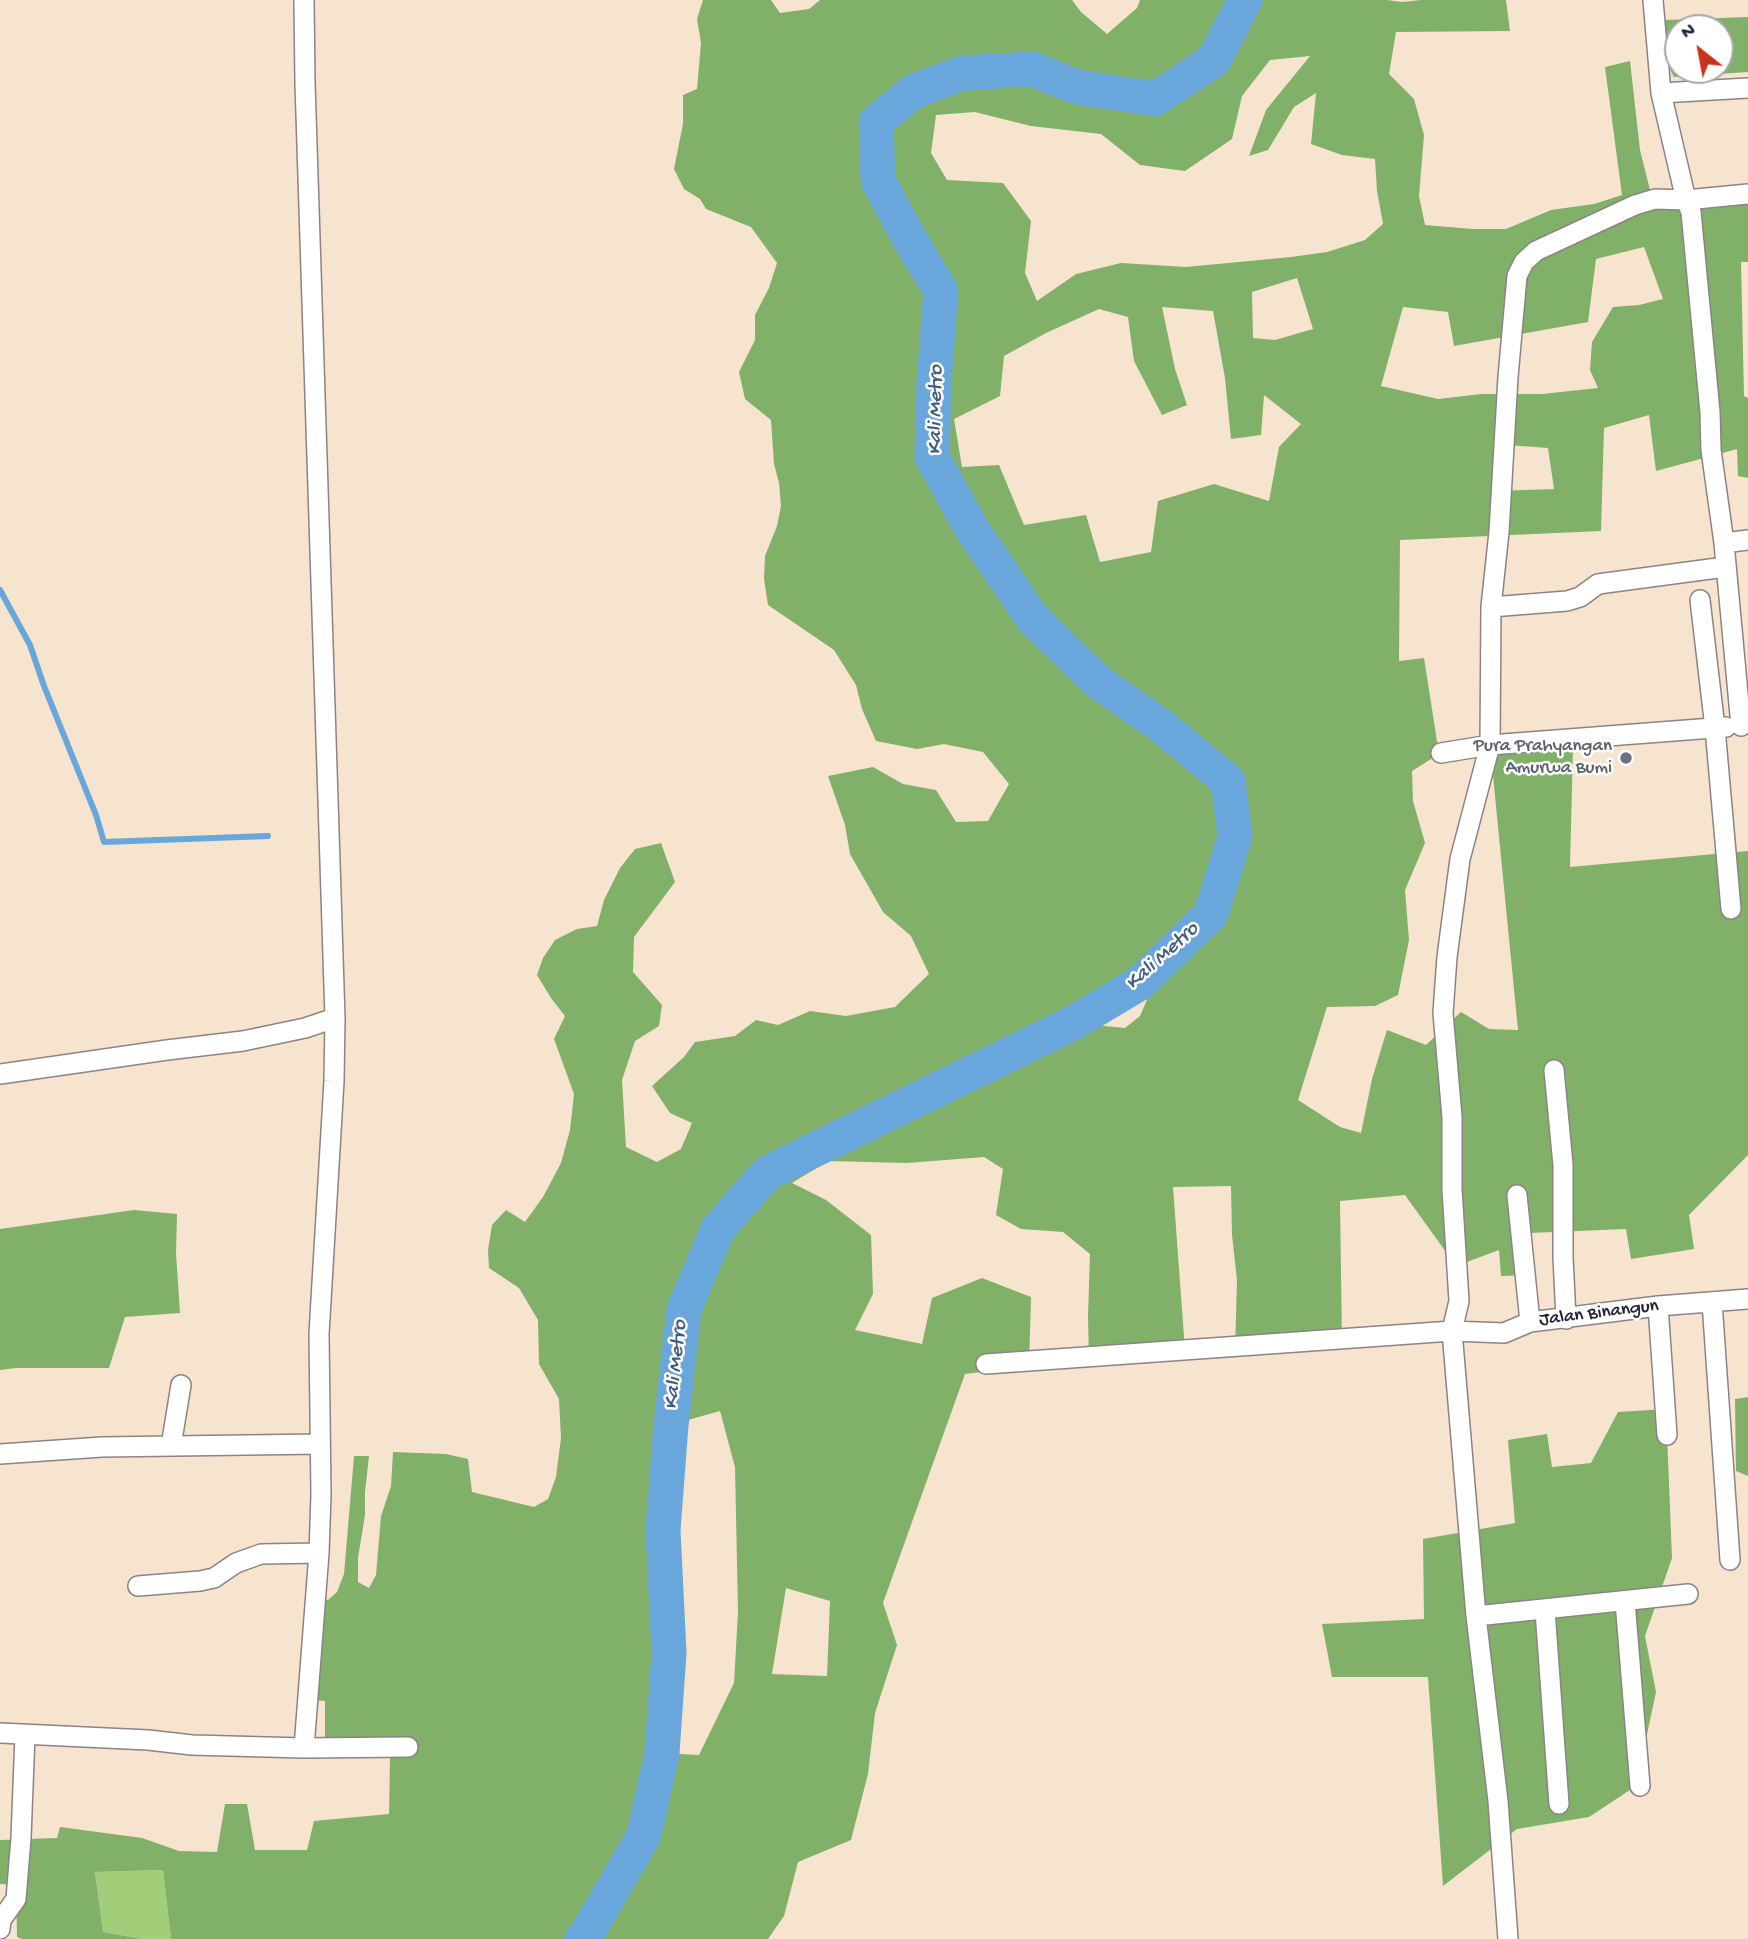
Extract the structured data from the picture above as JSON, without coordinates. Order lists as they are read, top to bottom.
{
  "streets": {
    "street": ["Jalan Binangun"]
  },
  "water": ["Kali Metro"],
  "places": ["Pura Prahyangan Amurwa Bumi"],
  "north": "top left"
}
